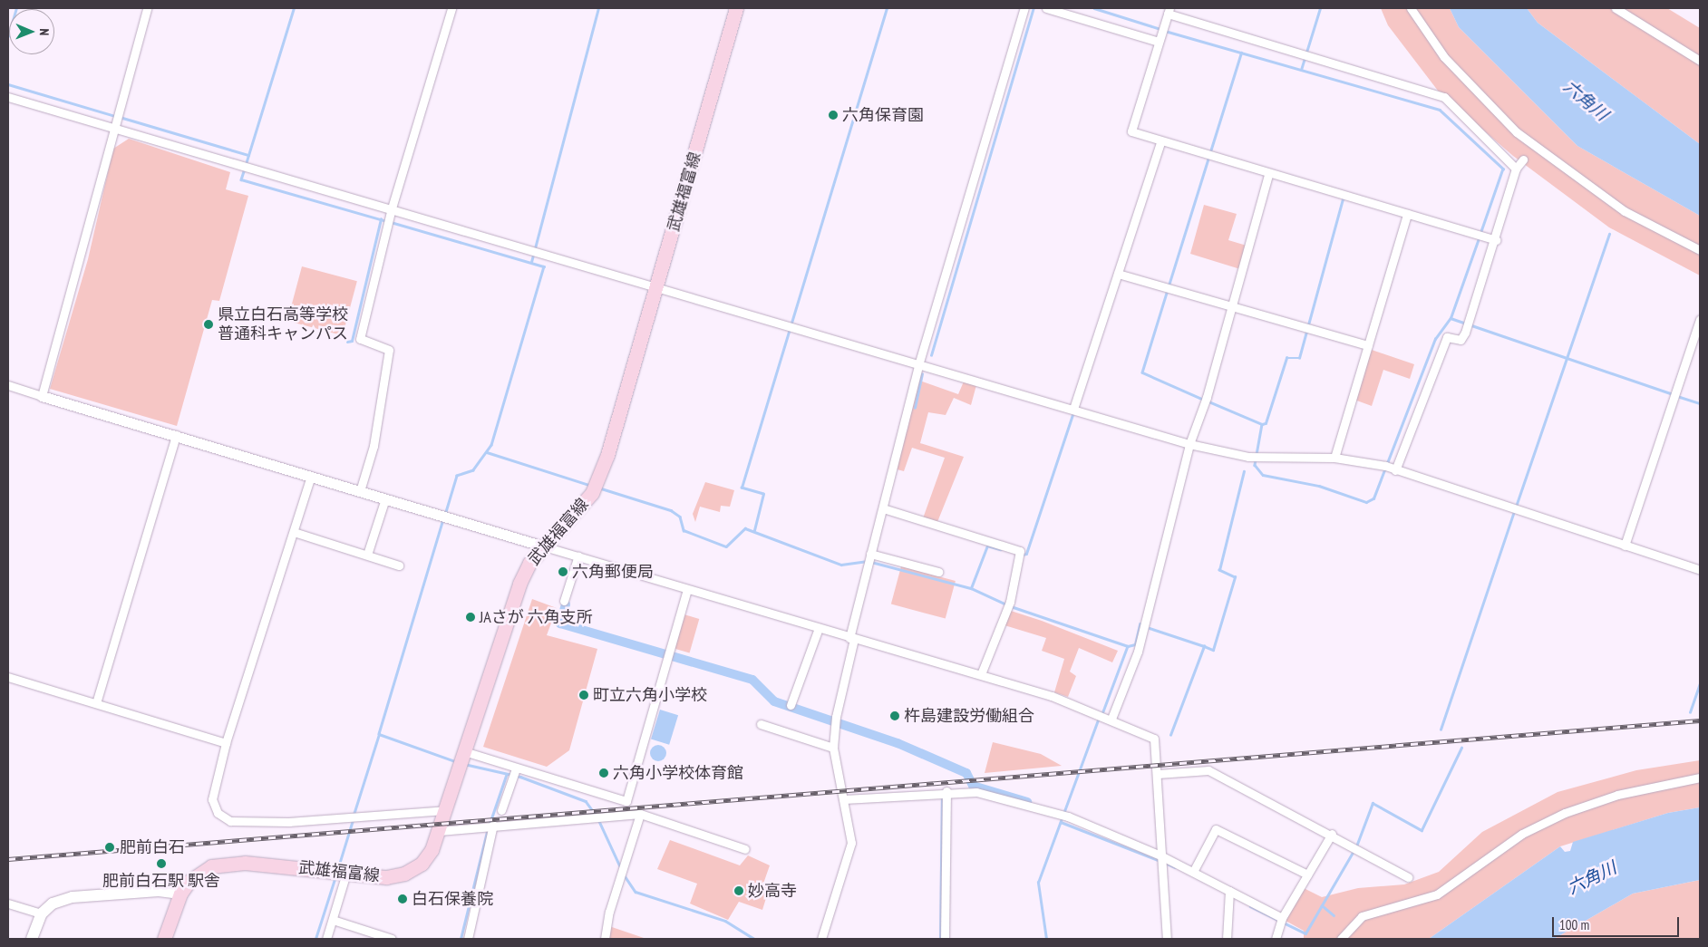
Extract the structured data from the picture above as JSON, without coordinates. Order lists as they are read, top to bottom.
{
  "streets": {
    "main road": ["武雄福富線"]
  },
  "water": ["六角川"],
  "places": [
    "六角保育園",
    "県立白石高等学校 普通科キャンパス",
    "六角郵便局",
    "JAさが 六角支所",
    "町立六角小学校",
    "杵島建設労働組合",
    "六角小学校体育館",
    "肥前白石",
    "肥前白石駅 駅舎",
    "妙高寺",
    "白石保養院"
  ],
  "scale_bar": "100 m",
  "north": "right"
}
